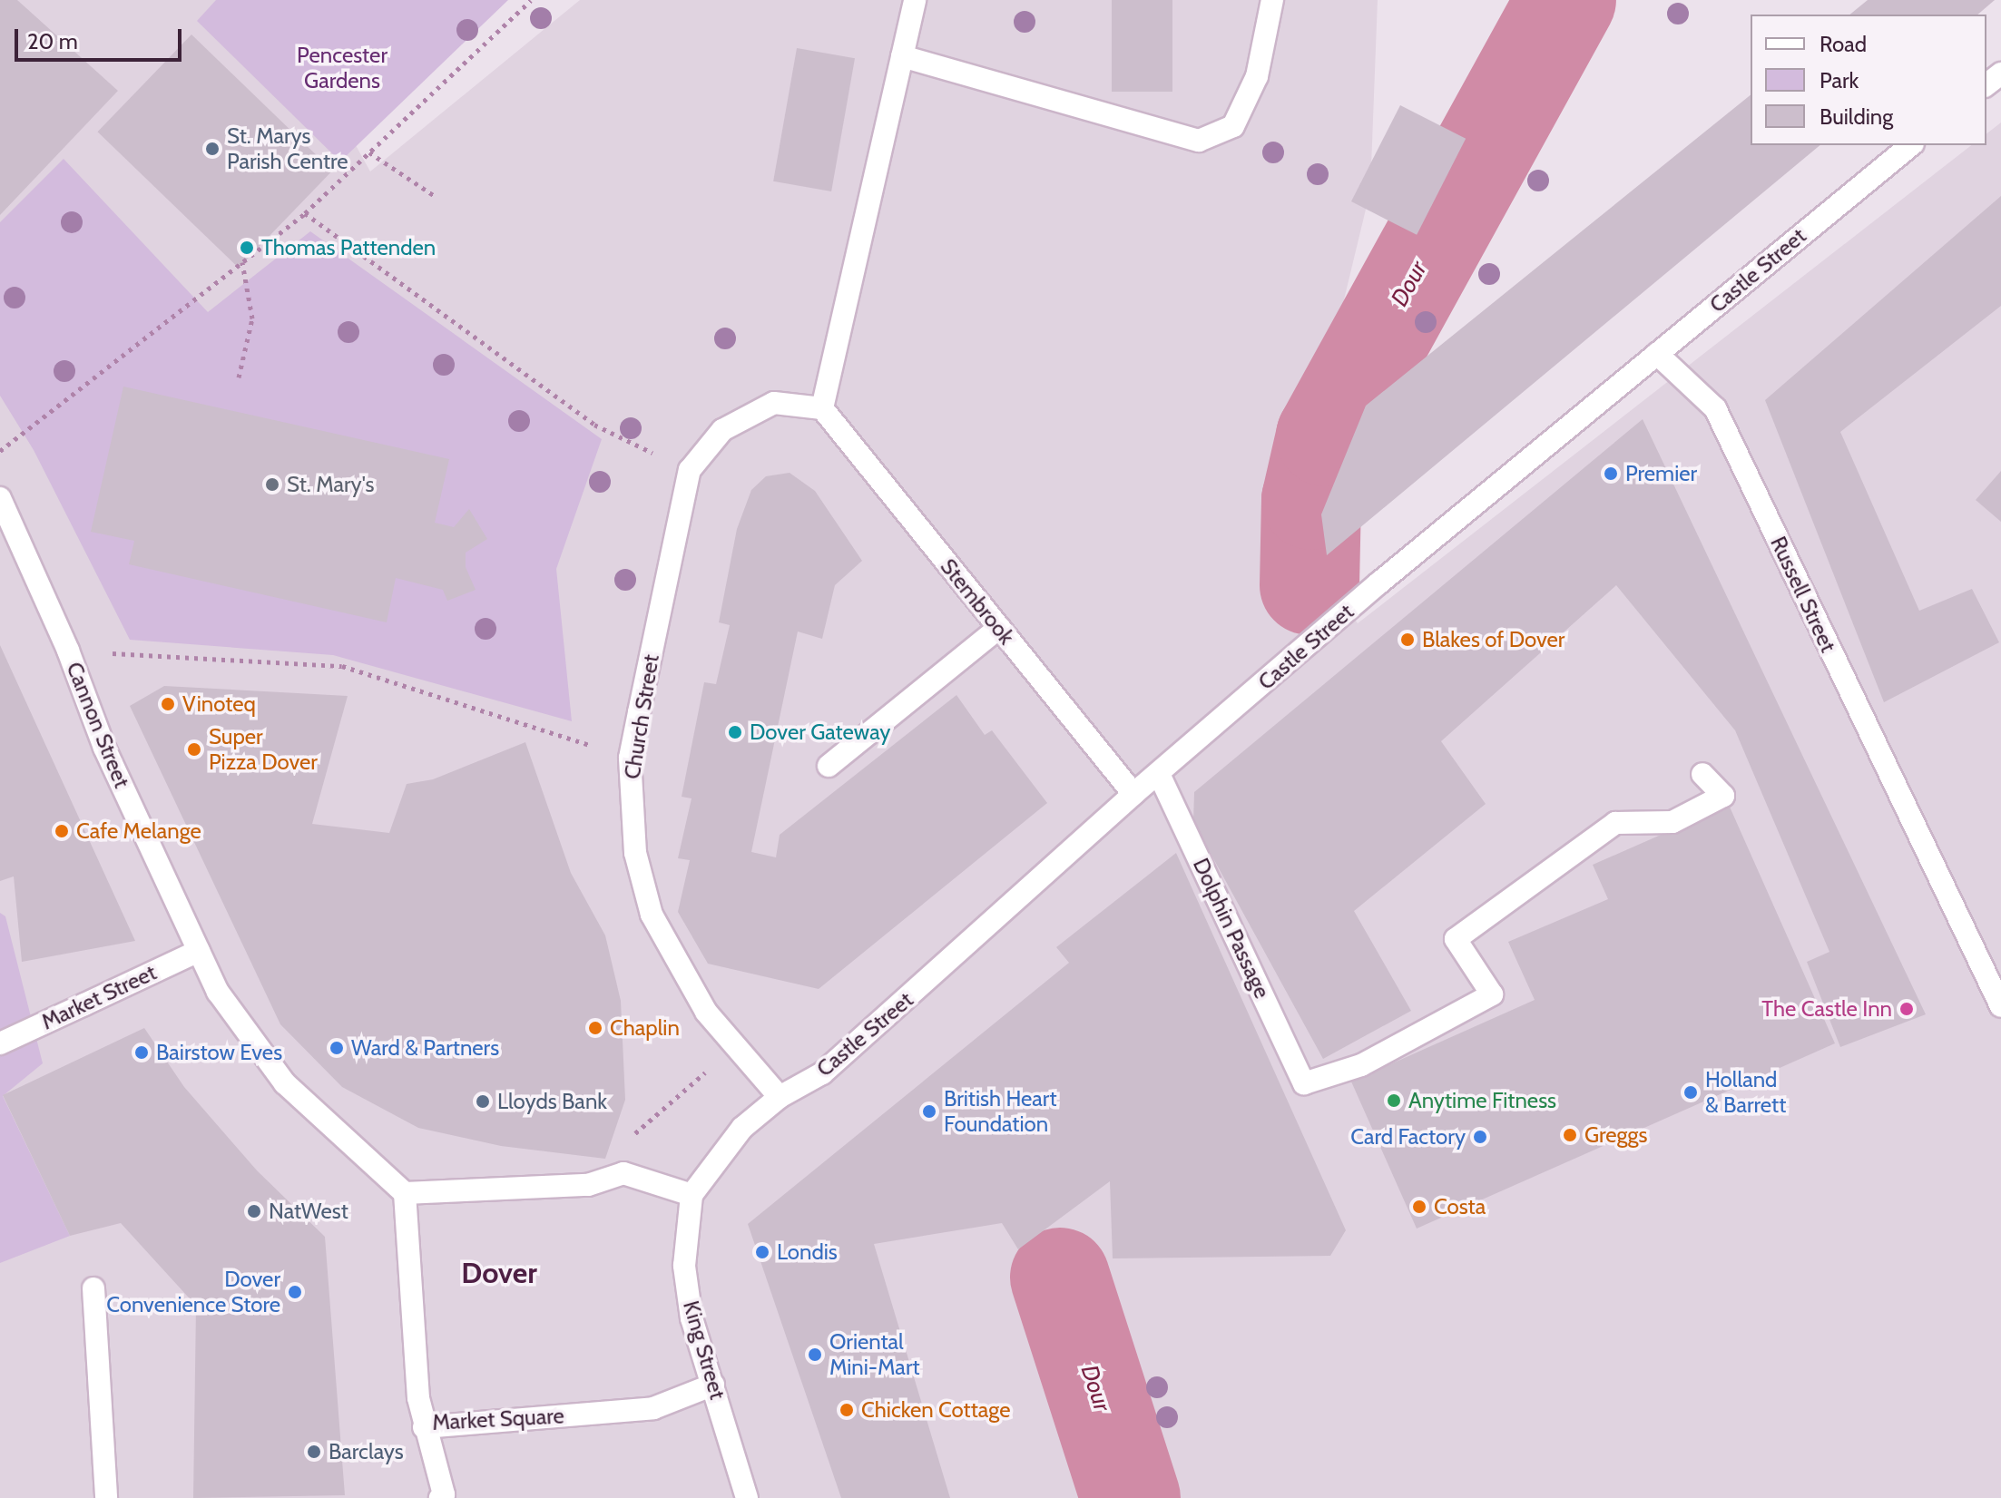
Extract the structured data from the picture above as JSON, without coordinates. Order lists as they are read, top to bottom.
{
  "streets": {
    "street": [
      "Castle Street",
      "Russell Street",
      "Stembrook",
      "Church Street",
      "Cannon Street",
      "Dolphin Passage",
      "Market Street",
      "King Street",
      "Market Square"
    ]
  },
  "crossings": [
    ["Castle Street", "Russell Street"],
    ["Castle Street", "Stembrook"],
    ["Castle Street", "Church Street"],
    ["Castle Street", "Dolphin Passage"],
    ["Castle Street", "King Street"],
    ["Cannon Street", "Market Street"],
    ["King Street", "Market Square"]
  ],
  "districts": ["Dover"],
  "water": ["Dour"],
  "parks": ["Pencester Gardens"],
  "places": [
    "St. Marys Parish Centre",
    "Thomas Pattenden",
    "Premier",
    "St. Mary's",
    "Blakes of Dover",
    "Vinoteq",
    "Dover Gateway",
    "Super Pizza Dover",
    "Cafe Melange",
    "The Castle Inn",
    "Chaplin",
    "Ward & Partners",
    "Bairstow Eves",
    "Holland & Barrett",
    "Anytime Fitness",
    "Lloyds Bank",
    "British Heart Foundation",
    "Greggs",
    "Card Factory",
    "Costa",
    "NatWest",
    "Londis",
    "Dover Convenience Store",
    "Oriental Mini-Mart",
    "Chicken Cottage",
    "Barclays"
  ],
  "legend": ["Road", "Park", "Building"],
  "scale_bar": "20 m"
}
